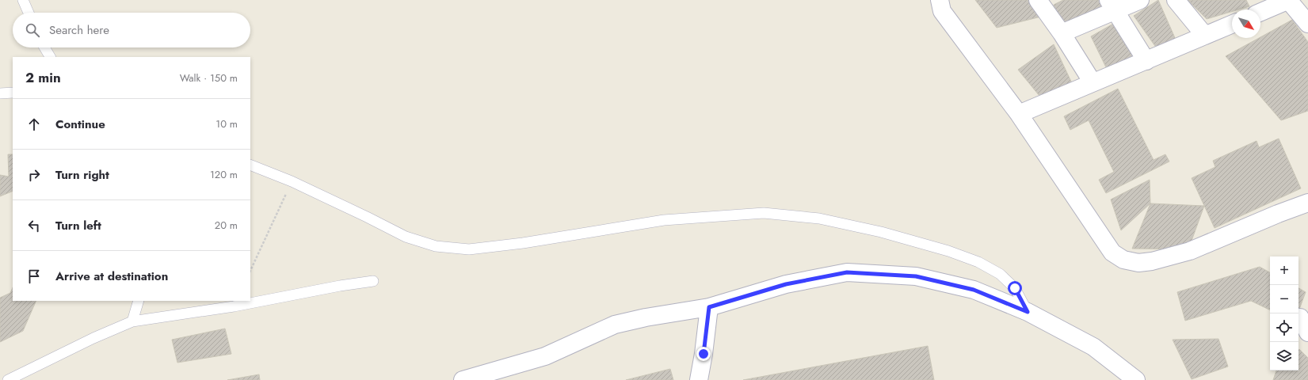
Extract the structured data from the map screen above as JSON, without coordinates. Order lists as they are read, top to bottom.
{
  "north": "bottom right",
  "page": {
    "search": "Search here",
    "heading": ["2 min", "Walk · 150 m"],
    "list": [
      ["Continue", "10 m"],
      ["Turn right", "120 m"],
      ["Turn left", "20 m"],
      "Arrive at destination"
    ],
    "map_buttons": ["+", "−"]
  }
}
